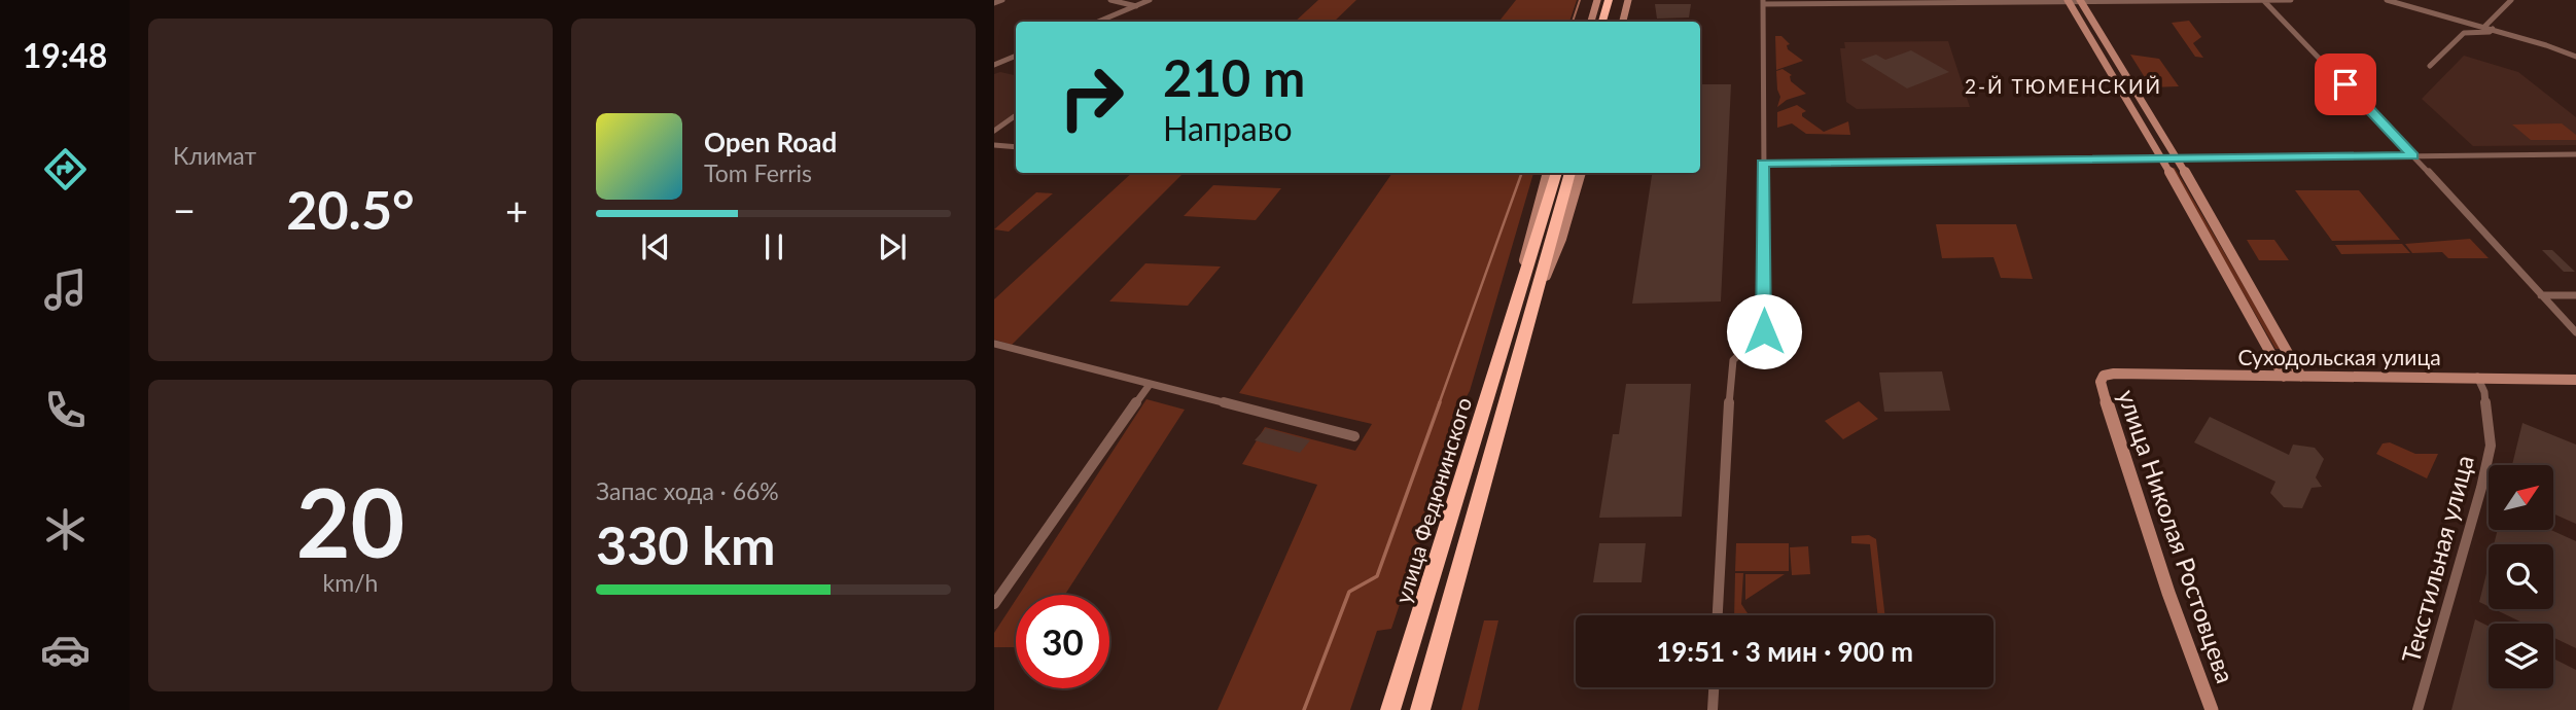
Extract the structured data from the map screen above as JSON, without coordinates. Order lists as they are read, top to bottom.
{
  "streets": {
    "highway": ["улица Федюнинского"],
    "street": ["Суходольская улица", "улица Николая Ростовцева", "Текстильная улица"]
  },
  "crossings": [
    ["Суходольская улица", "улица Николая Ростовцева"],
    ["Суходольская улица", "Текстильная улица"]
  ],
  "districts": ["2-Й ТЮМЕНСКИЙ"],
  "north": "top right",
  "page": {
    "tabs": "19:48",
    "tile": [
      "Климат",
      ["20", "km/h"],
      ["Запас хода · 66%", "330 km"]
    ],
    "turn": ["210 m", "Направо"],
    "song": ["Open Road", "Tom Ferris"],
    "heat": ["−", "20.5°", "+"],
    "limit": "30",
    "trip": "19:51 · 3 мин · 900 m"
  }
}
